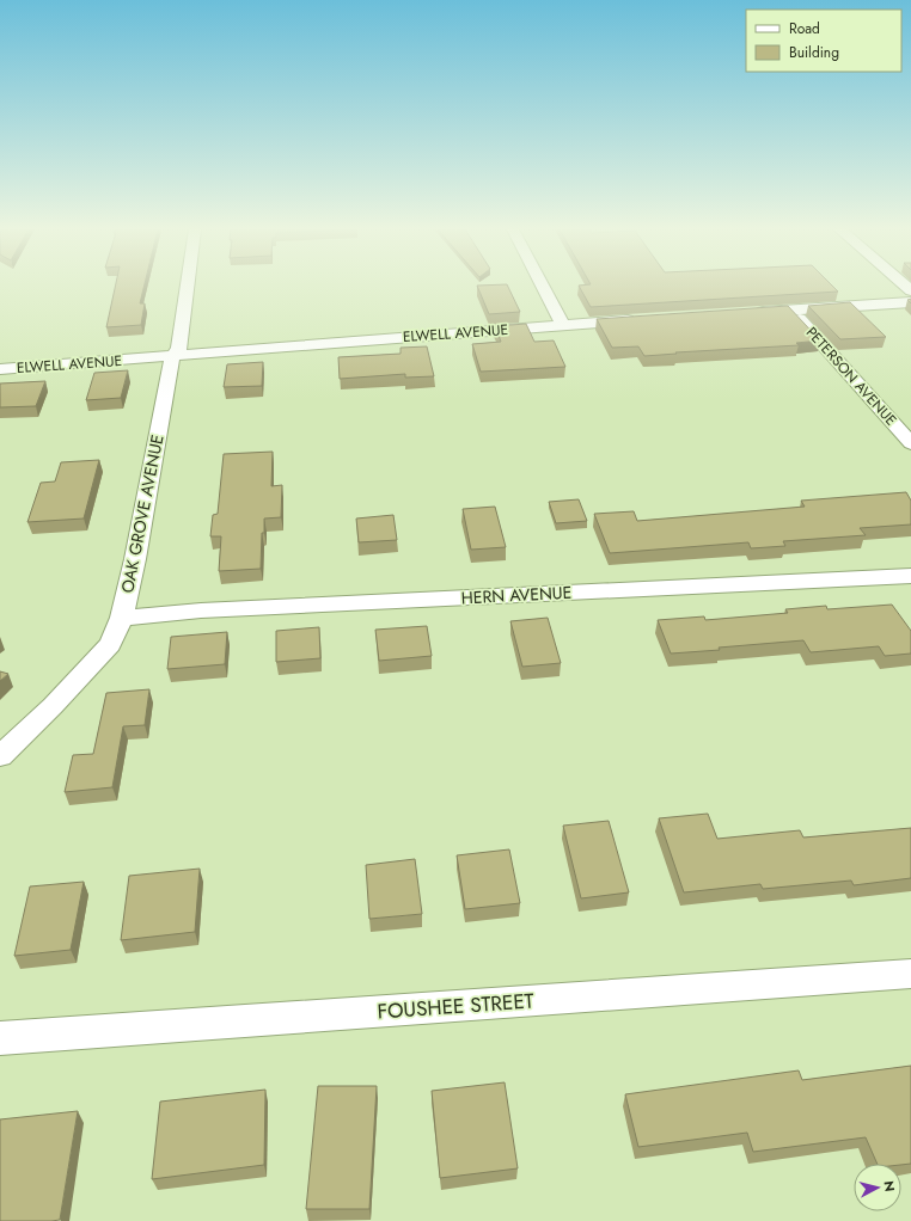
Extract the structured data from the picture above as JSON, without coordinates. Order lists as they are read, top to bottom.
{
  "streets": {
    "street": [
      "ELWELL AVENUE",
      "PETERSON AVENUE",
      "OAK GROVE AVENUE",
      "HERN AVENUE",
      "FOUSHEE STREET"
    ]
  },
  "crossings": [
    ["ELWELL AVENUE", "OAK GROVE AVENUE"],
    ["OAK GROVE AVENUE", "HERN AVENUE"]
  ],
  "legend": ["Road", "Building"],
  "north": "right"
}
